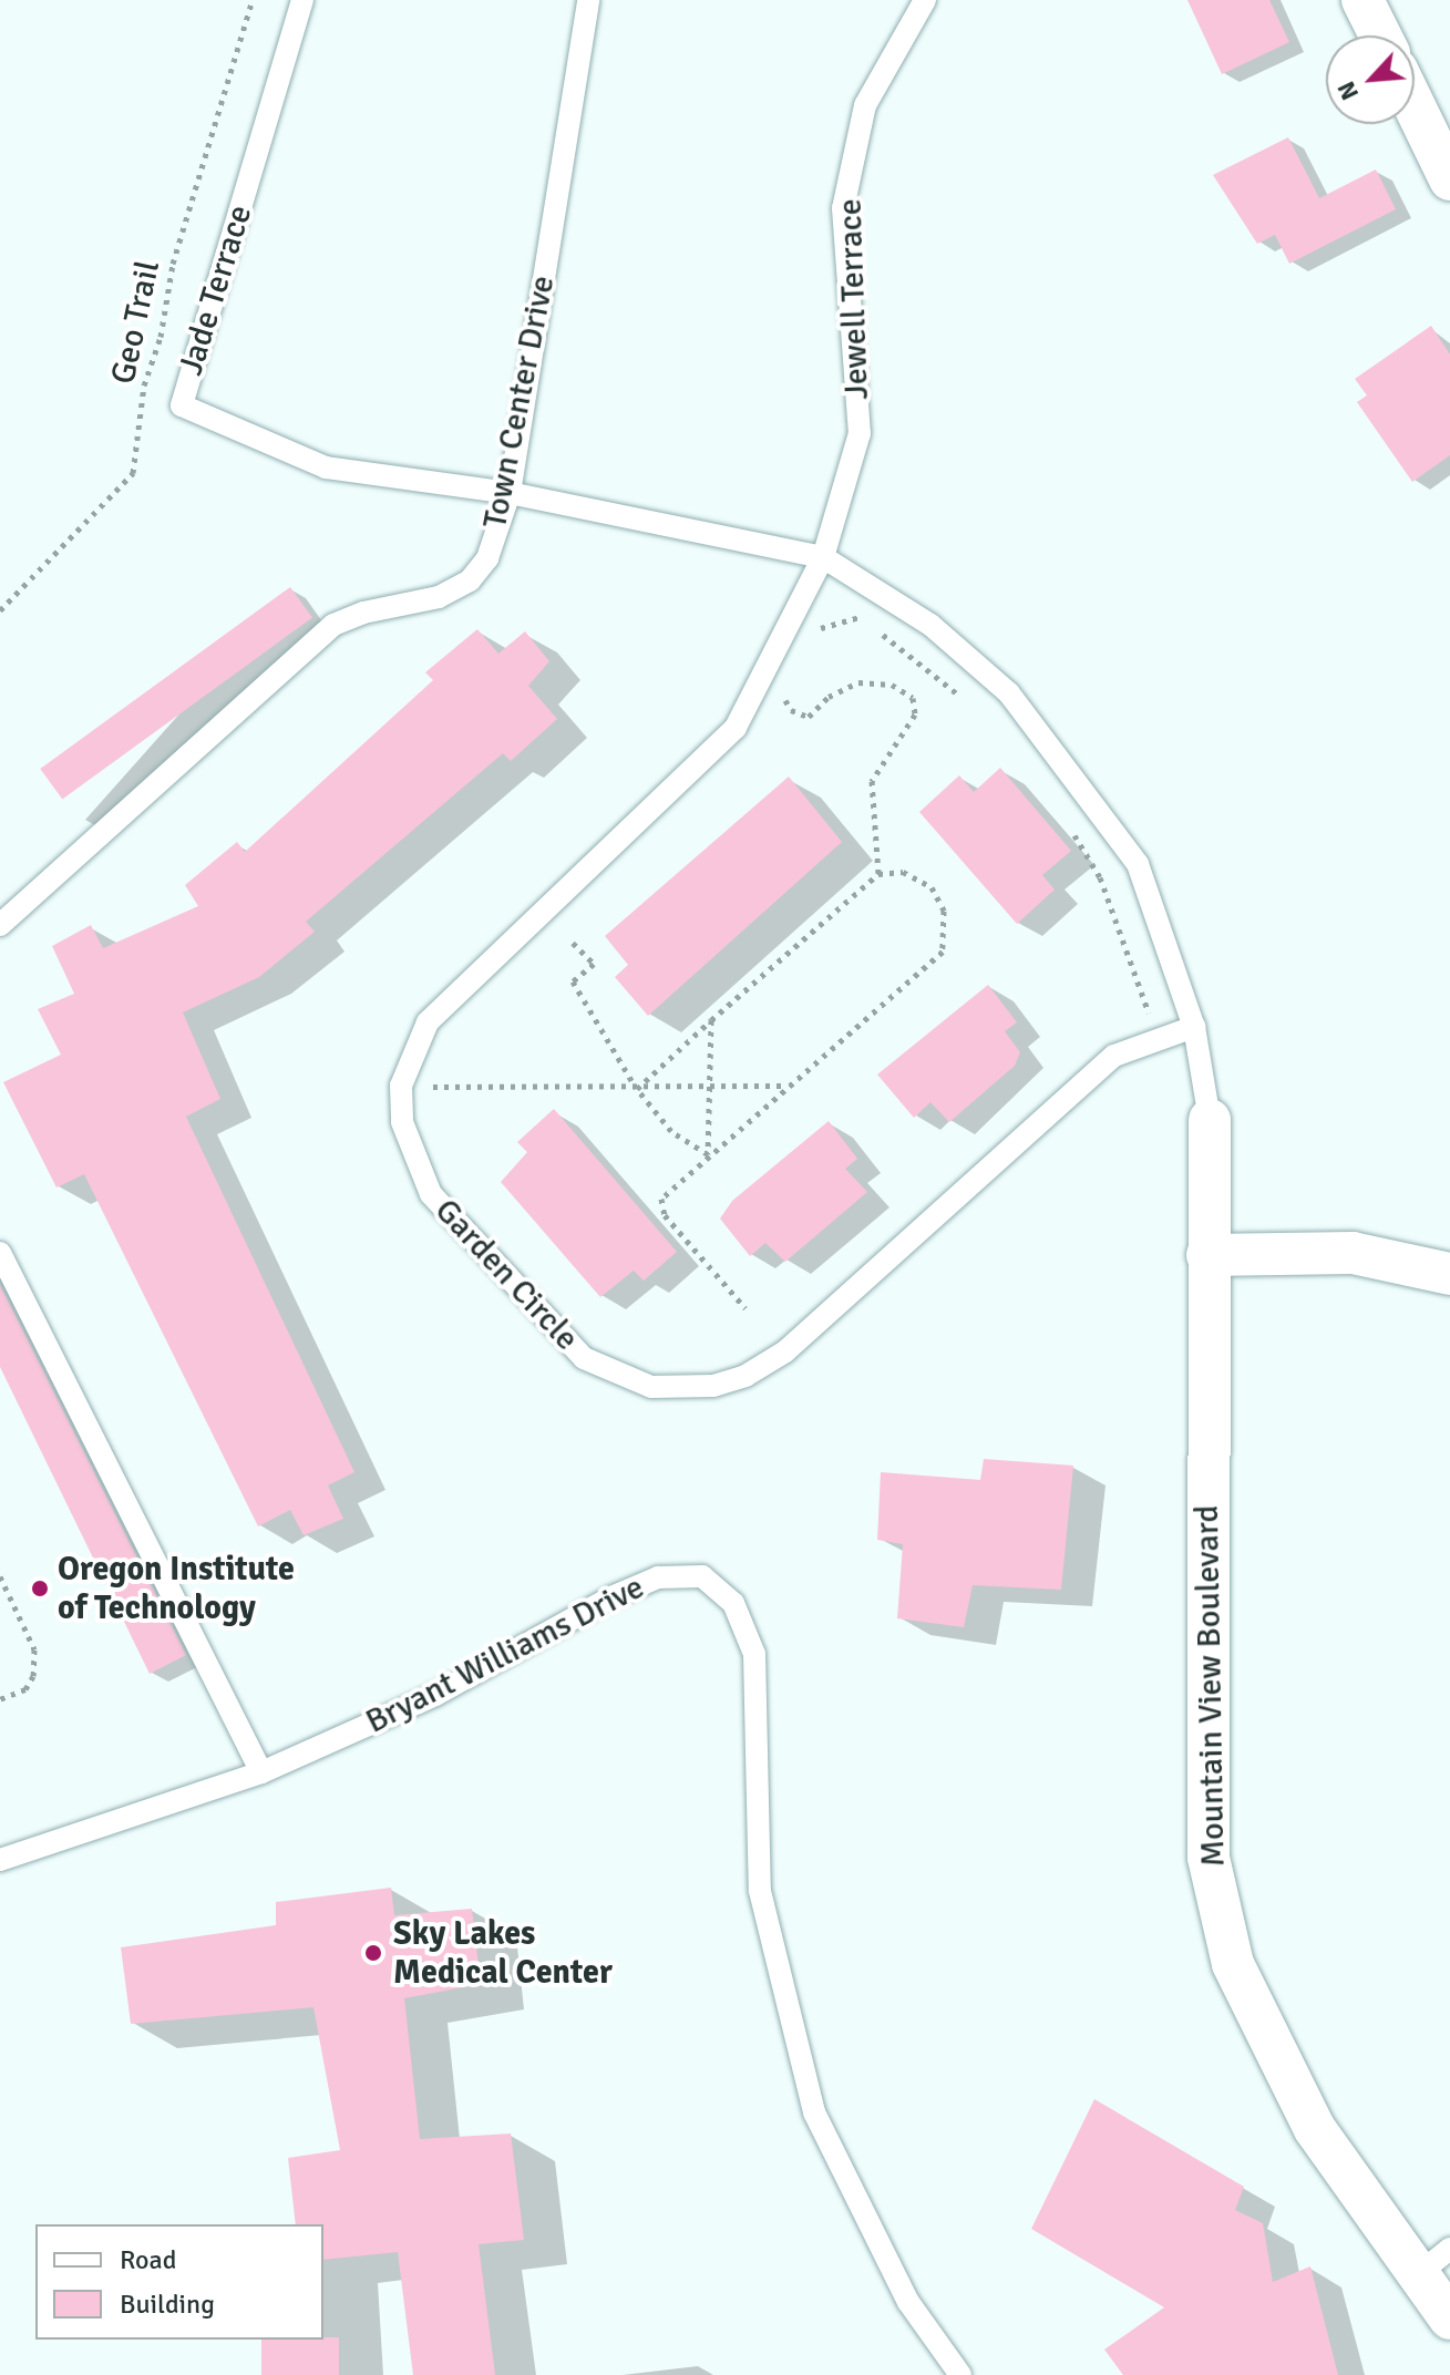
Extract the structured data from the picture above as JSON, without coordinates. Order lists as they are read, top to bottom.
{
  "streets": {
    "street": ["Mountain View Boulevard"],
    "lane": [
      "Jade Terrace",
      "Jewell Terrace",
      "Town Center Drive",
      "Garden Circle",
      "Bryant Williams Drive"
    ],
    "path": ["Geo Trail"]
  },
  "crossings": [
    ["Jade Terrace", "Town Center Drive"],
    ["Jewell Terrace", "Garden Circle"]
  ],
  "places": ["Oregon Institute of Technology", "Sky Lakes Medical Center"],
  "legend": ["Road", "Building"],
  "north": "bottom left"
}
